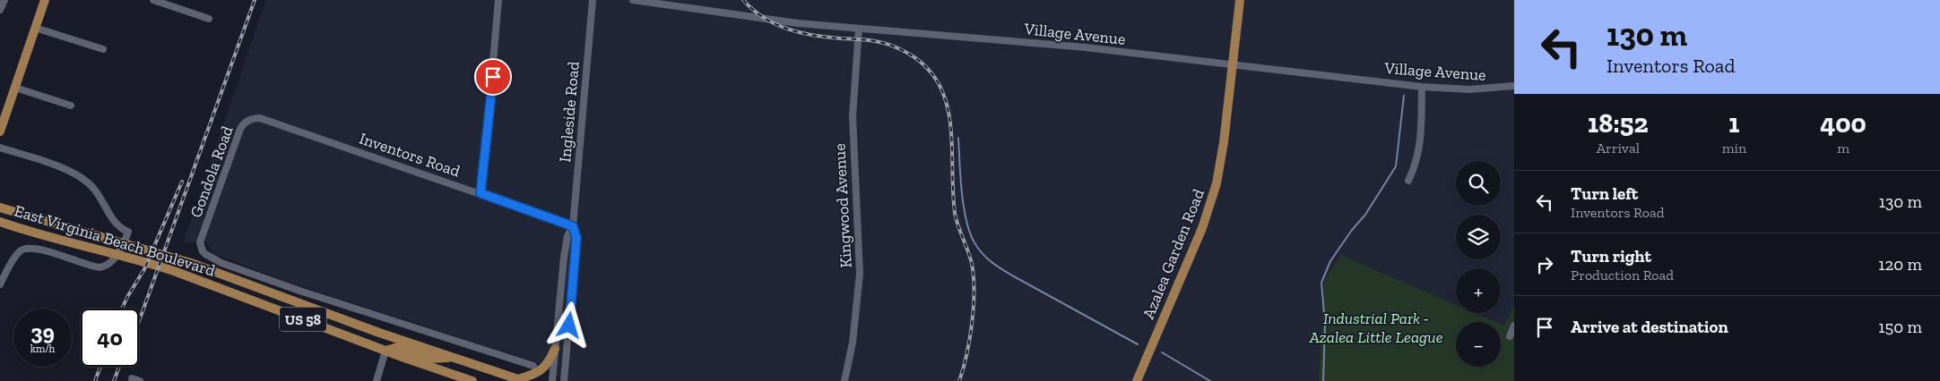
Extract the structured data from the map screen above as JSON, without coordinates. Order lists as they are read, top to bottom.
{
  "streets": {
    "main road": ["East Virginia Beach Boulevard", "Azalea Garden Road", "US 58"],
    "street": [
      "Village Avenue",
      "Ingleside Road",
      "Inventors Road",
      "Gondola Road",
      "Kingwood Avenue"
    ]
  },
  "crossings": [
    ["Village Avenue", "Kingwood Avenue"],
    ["Village Avenue", "Azalea Garden Road"],
    ["Ingleside Road", "Inventors Road"],
    ["Inventors Road", "Gondola Road"],
    ["Gondola Road", "East Virginia Beach Boulevard"]
  ],
  "parks": ["Industrial Park - Azalea Little League"],
  "page": {
    "turn": ["130 m", "Inventors Road"],
    "eta": [
      "18:52",
      "Arrival",
      "1",
      "min",
      "400",
      "m"
    ],
    "map_buttons": ["+", "−"],
    "list": [
      {
        "name": "Turn left",
        "note": "Inventors Road",
        "value": "130 m"
      },
      {
        "name": "Turn right",
        "note": "Production Road",
        "value": "120 m"
      },
      {
        "name": "Arrive at destination",
        "value": "150 m"
      }
    ],
    "speed": "39 km/h",
    "limit": "40"
  }
}
